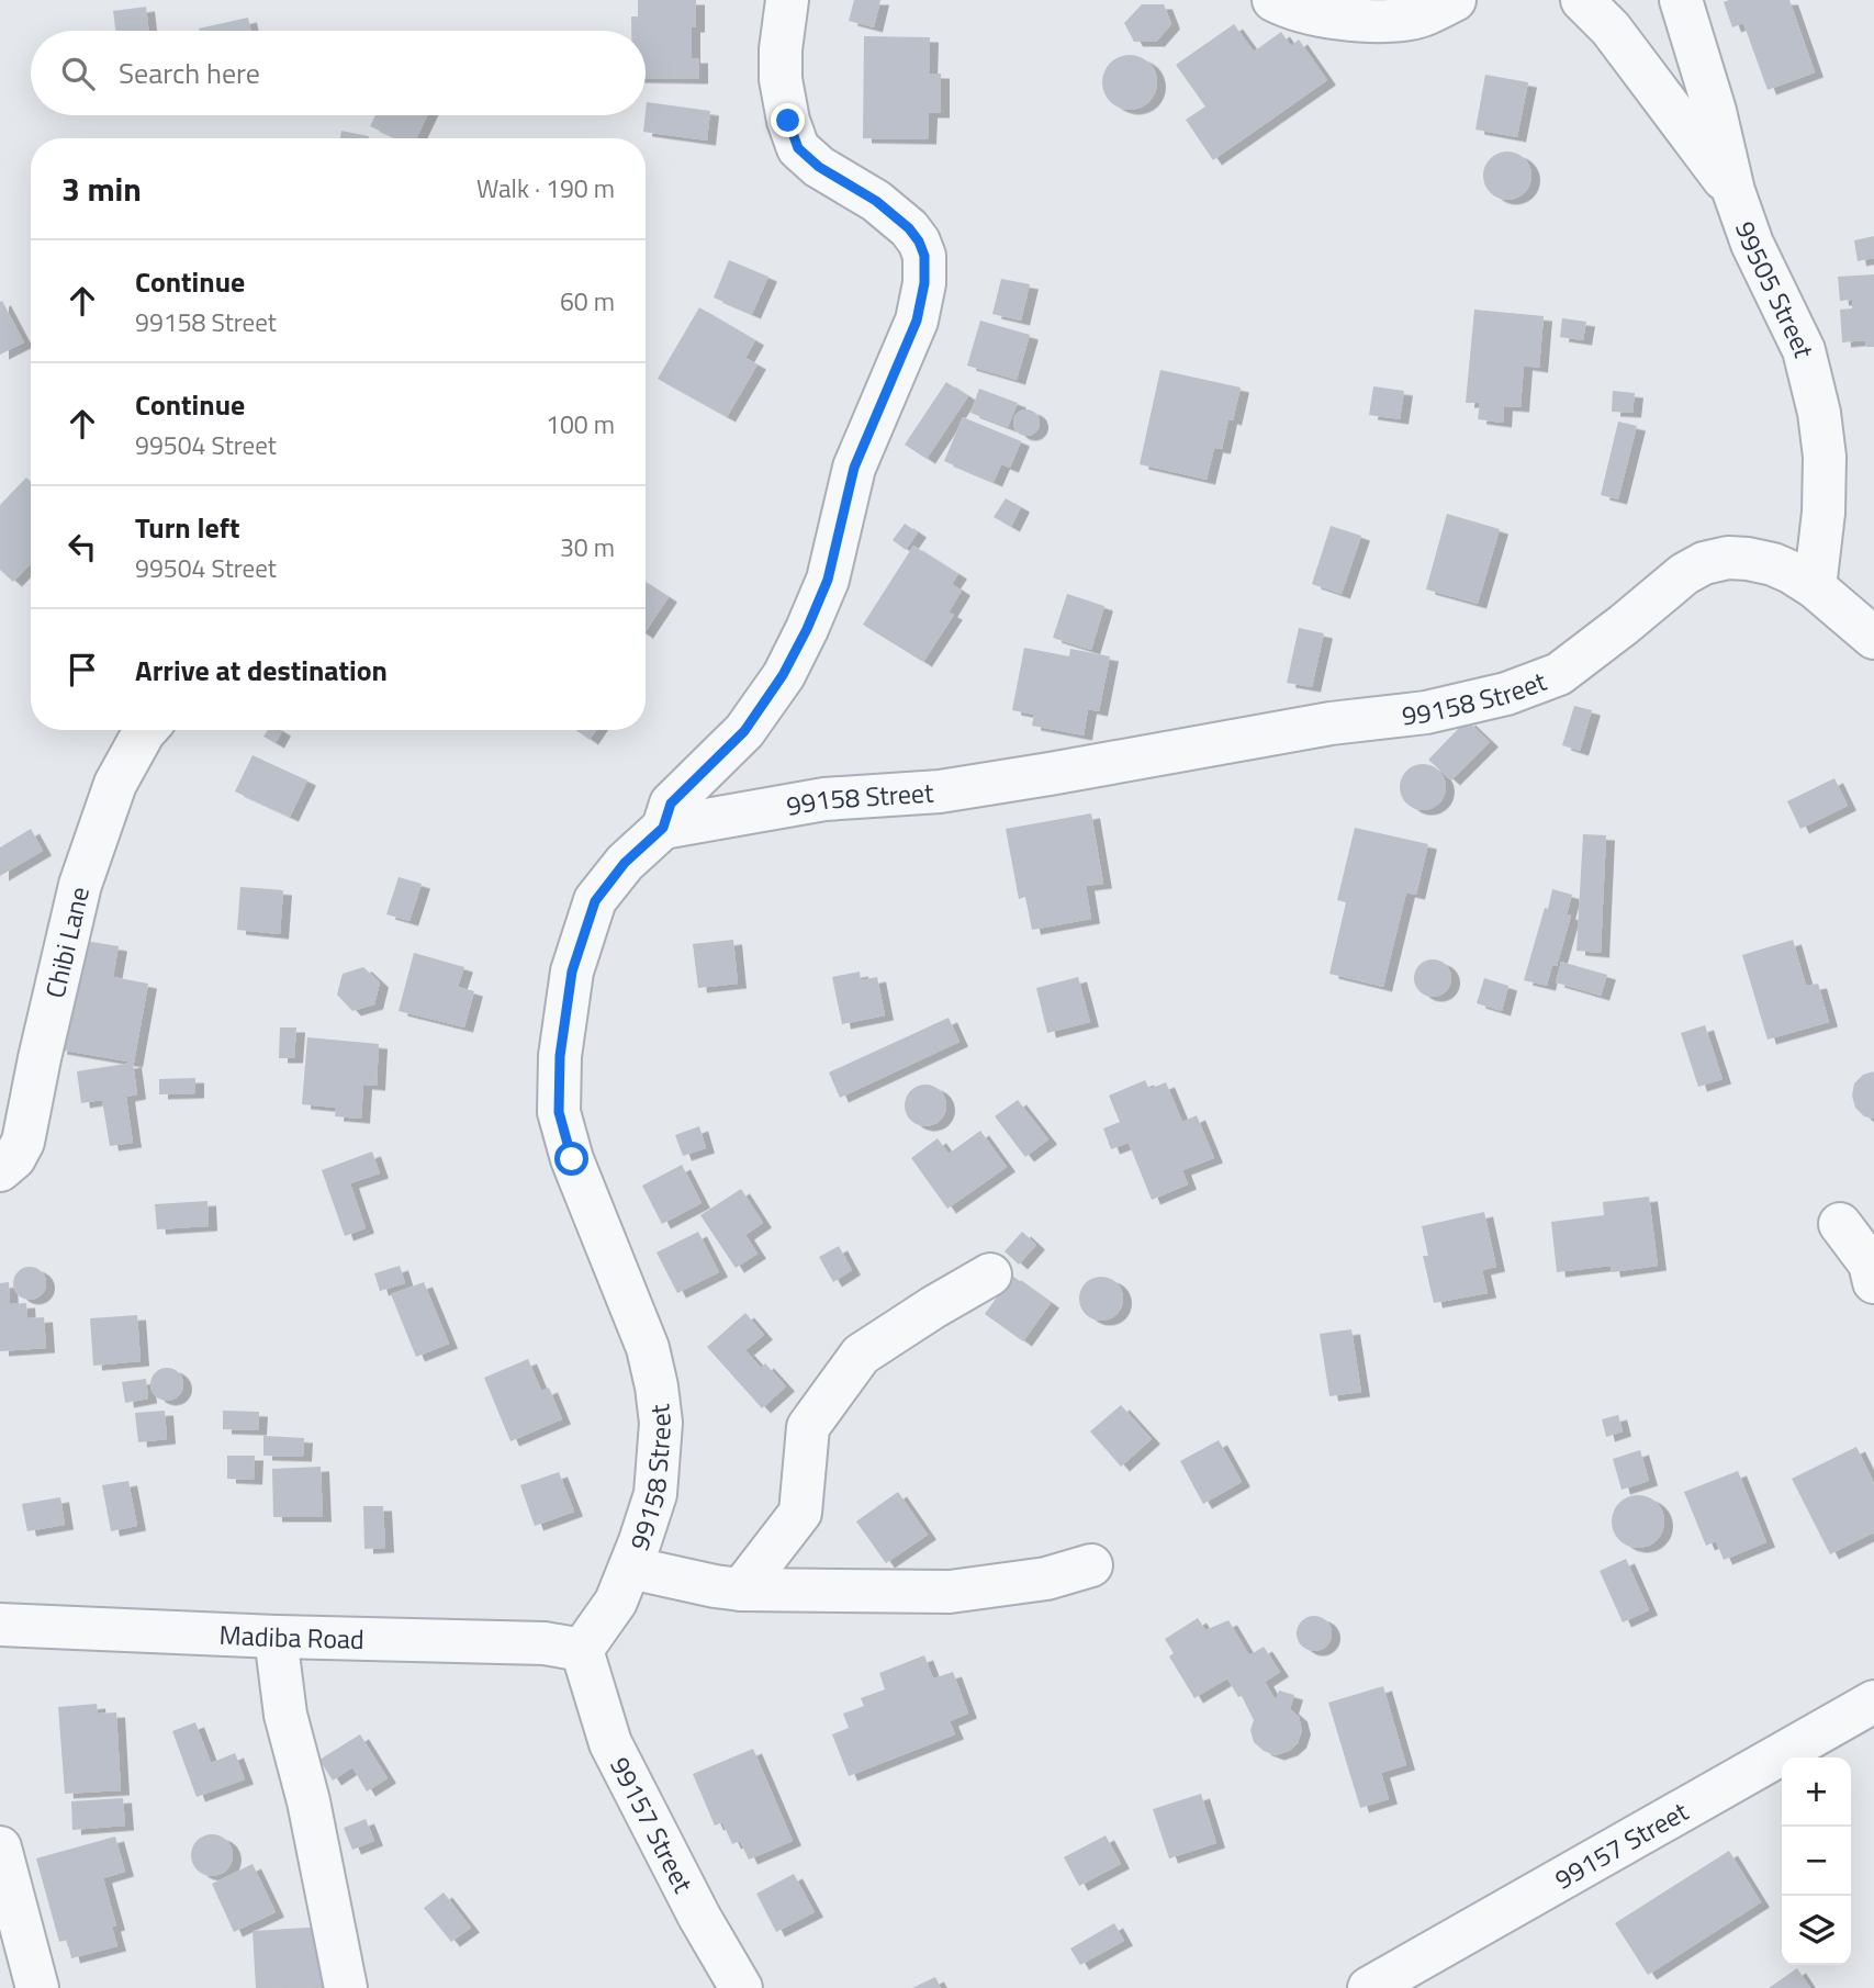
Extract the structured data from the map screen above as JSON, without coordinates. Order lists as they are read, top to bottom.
{
  "streets": {
    "street": [
      "99505 Street",
      "99158 Street",
      "Chibi Lane",
      "Madiba Road",
      "99157 Street"
    ]
  },
  "crossings": [
    ["99505 Street", "99158 Street"],
    ["99158 Street", "Madiba Road"],
    ["99158 Street", "99157 Street"],
    ["Madiba Road", "99157 Street"]
  ],
  "page": {
    "search": "Search here",
    "heading": ["3 min", "Walk · 190 m"],
    "list": [
      ["Continue", "99158 Street", "60 m"],
      ["Continue", "99504 Street", "100 m"],
      ["Turn left", "99504 Street", "30 m"],
      "Arrive at destination"
    ],
    "map_buttons": ["+", "−"]
  }
}
